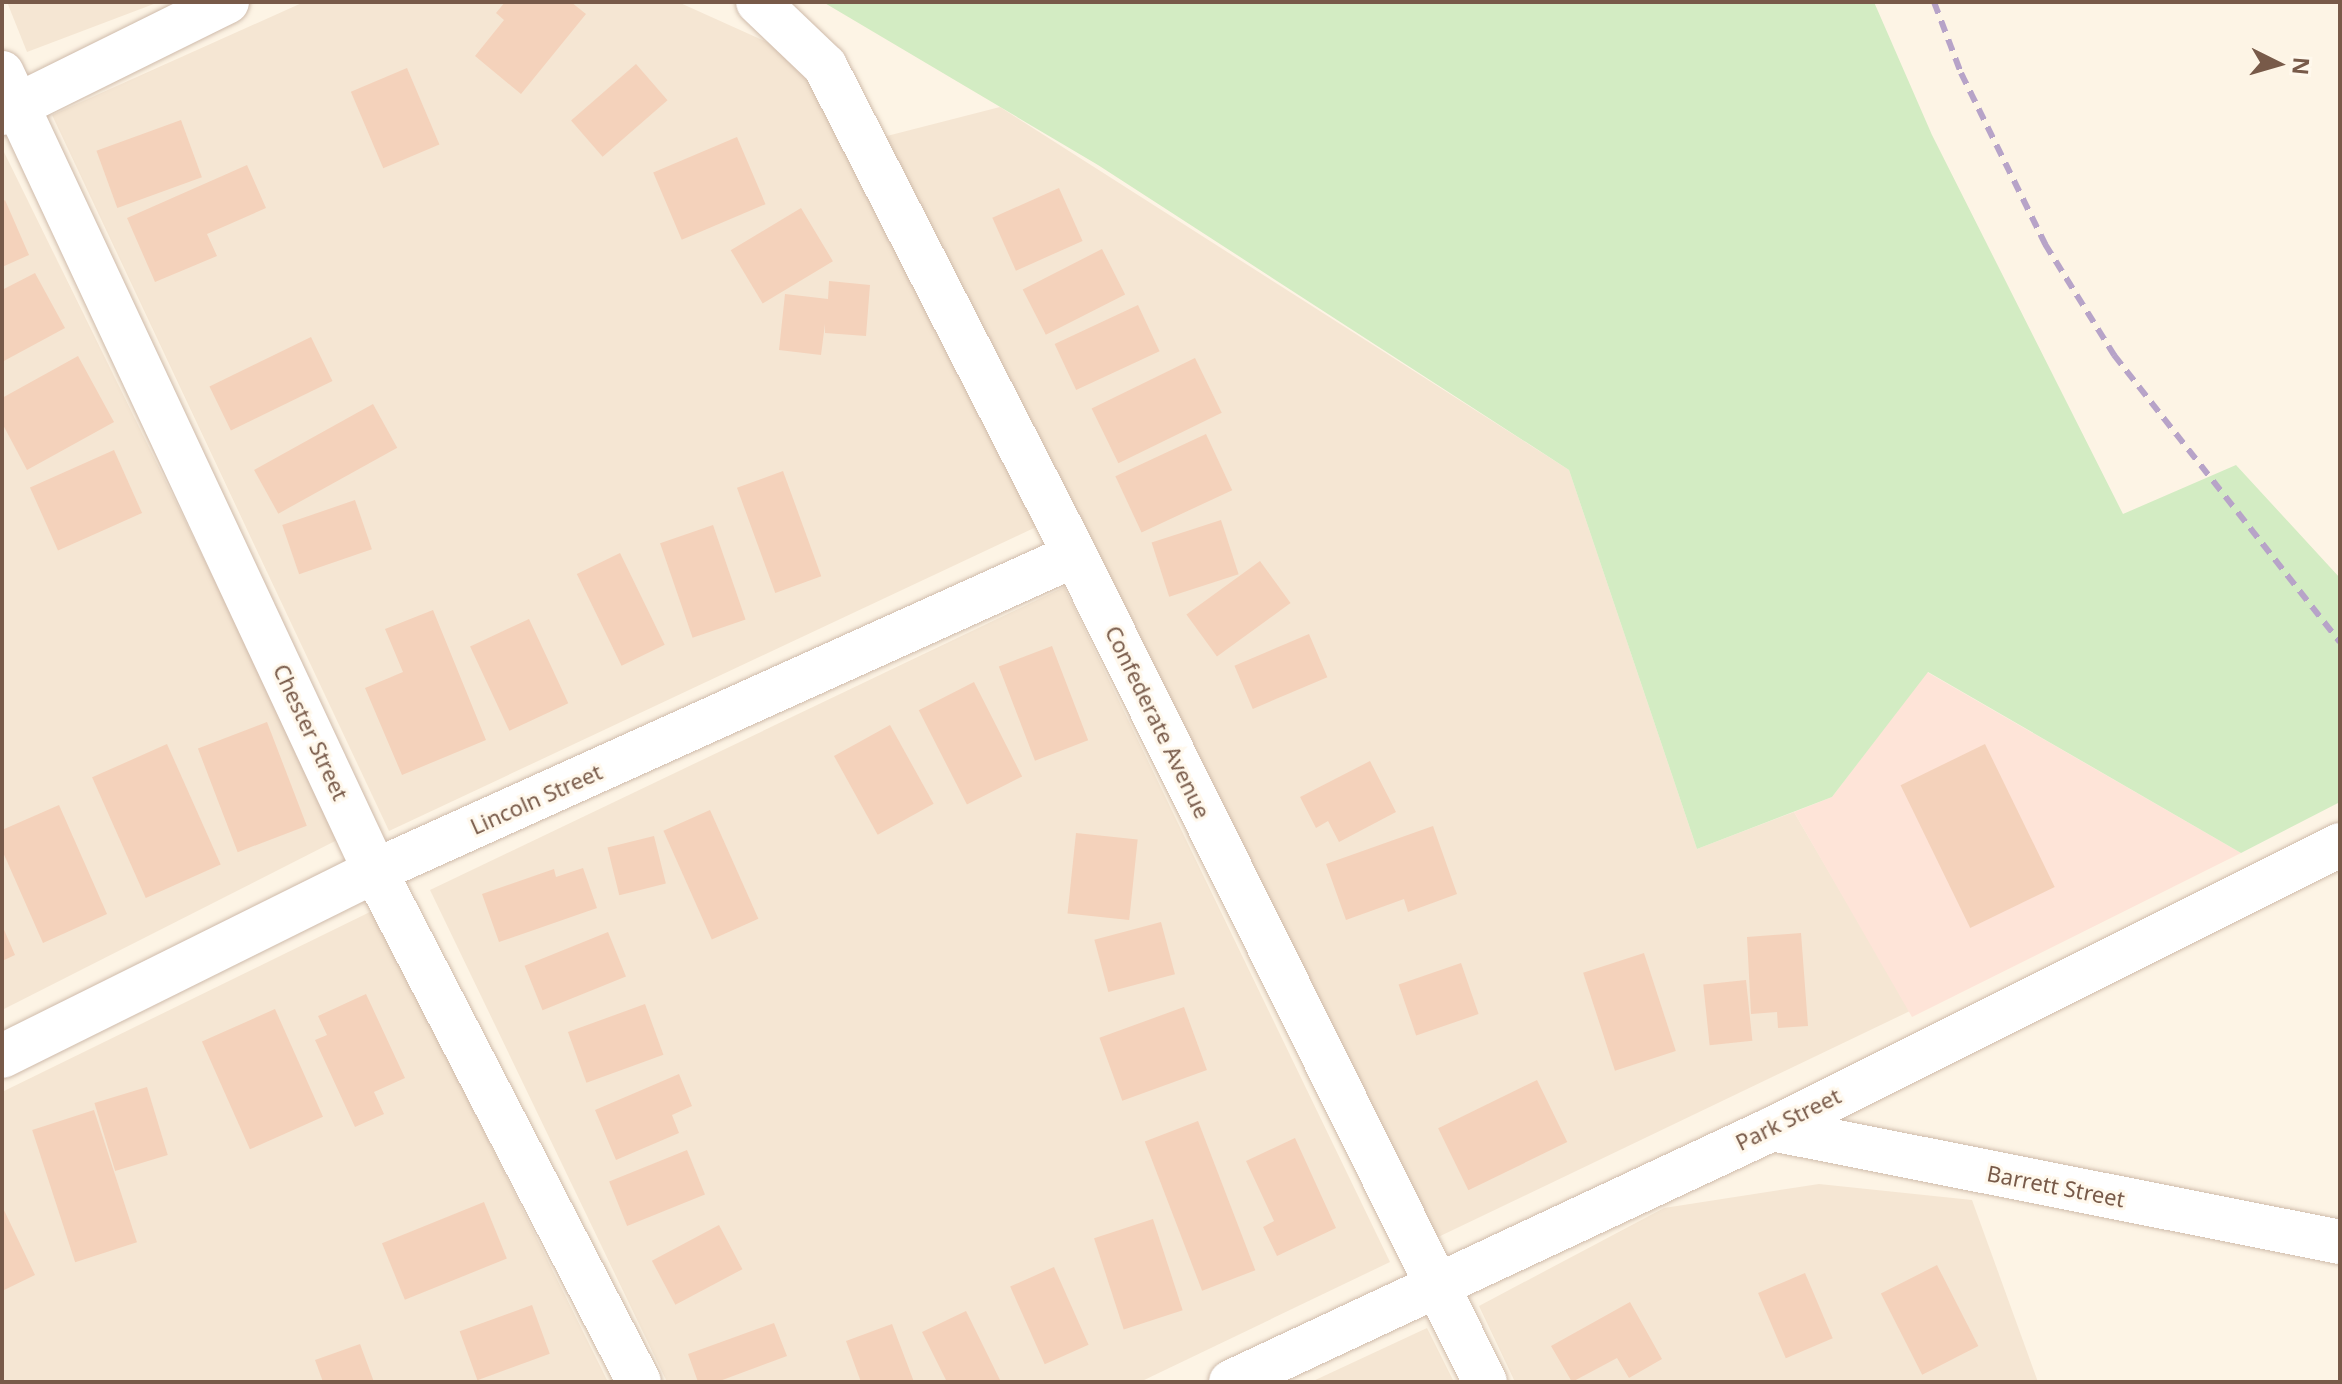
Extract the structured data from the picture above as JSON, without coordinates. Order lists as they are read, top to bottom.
{
  "streets": {
    "street": [
      "Confederate Avenue",
      "Chester Street",
      "Lincoln Street",
      "Park Street",
      "Barrett Street"
    ]
  },
  "crossings": [
    ["Confederate Avenue", "Lincoln Street"],
    ["Confederate Avenue", "Park Street"],
    ["Chester Street", "Lincoln Street"],
    ["Park Street", "Barrett Street"]
  ],
  "north": "right"
}
